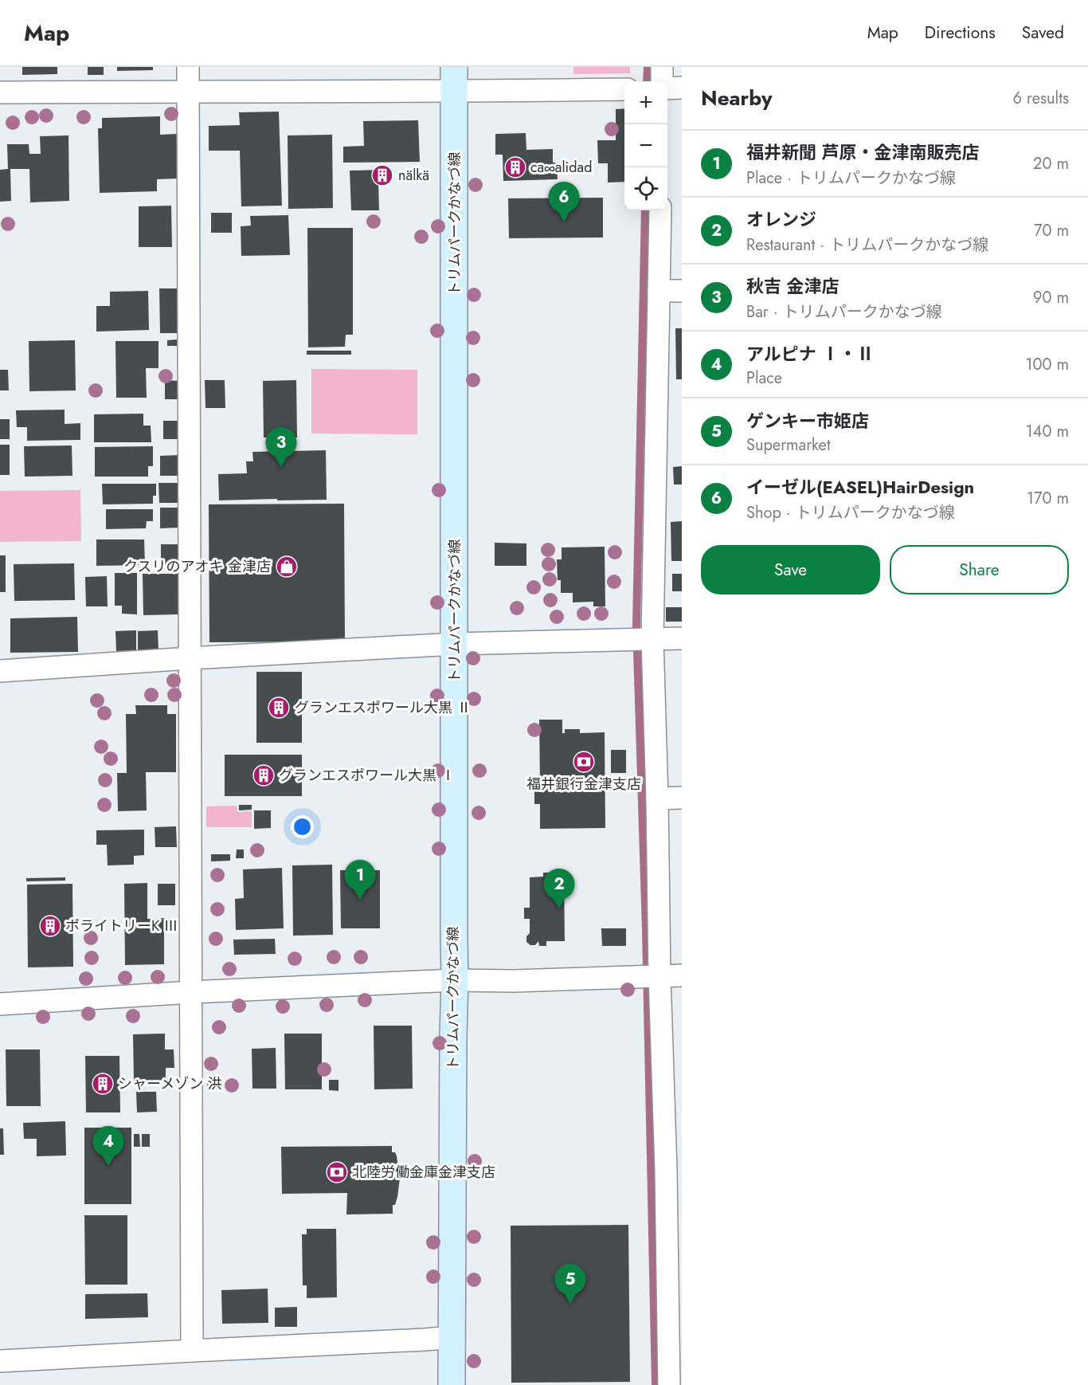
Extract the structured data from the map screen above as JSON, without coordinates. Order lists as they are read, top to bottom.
{
  "streets": {
    "main road": ["トリムパークかなづ線"]
  },
  "places": {
    "building": [
      "ca∞alidad",
      "nälkä",
      "グランエスポワール大黒 Ⅱ",
      "グランエスポワール大黒 Ⅰ",
      "ポライトリーK Ⅲ",
      "シャーメゾン 洪"
    ],
    "shop": ["クスリのアオキ 金津店"],
    "bank": ["福井銀行金津支店", "北陸労働金庫金津支店"]
  },
  "page": {
    "header": "Map",
    "nav": ["Map", "Directions", "Saved"],
    "heading": ["Nearby", "6 results"],
    "map_buttons": ["+", "−"],
    "list": [
      {
        "mark": "1",
        "name": "福井新聞 芦原・金津南販売店",
        "note": "Place · トリムパークかなづ線",
        "value": "20 m"
      },
      {
        "mark": "2",
        "name": "オレンジ",
        "note": "Restaurant · トリムパークかなづ線",
        "value": "70 m"
      },
      {
        "mark": "3",
        "name": "秋吉 金津店",
        "note": "Bar · トリムパークかなづ線",
        "value": "90 m"
      },
      {
        "mark": "4",
        "name": "アルピナ Ⅰ・Ⅱ",
        "note": "Place",
        "value": "100 m"
      },
      {
        "mark": "5",
        "name": "ゲンキー市姫店",
        "note": "Supermarket",
        "value": "140 m"
      },
      {
        "mark": "6",
        "name": "イーゼル(EASEL)HairDesign",
        "note": "Shop · トリムパークかなづ線",
        "value": "170 m"
      }
    ],
    "pins": [
      "6",
      "3",
      "1",
      "2",
      "4",
      "5"
    ],
    "buttons": ["Save", "Share"]
  }
}
